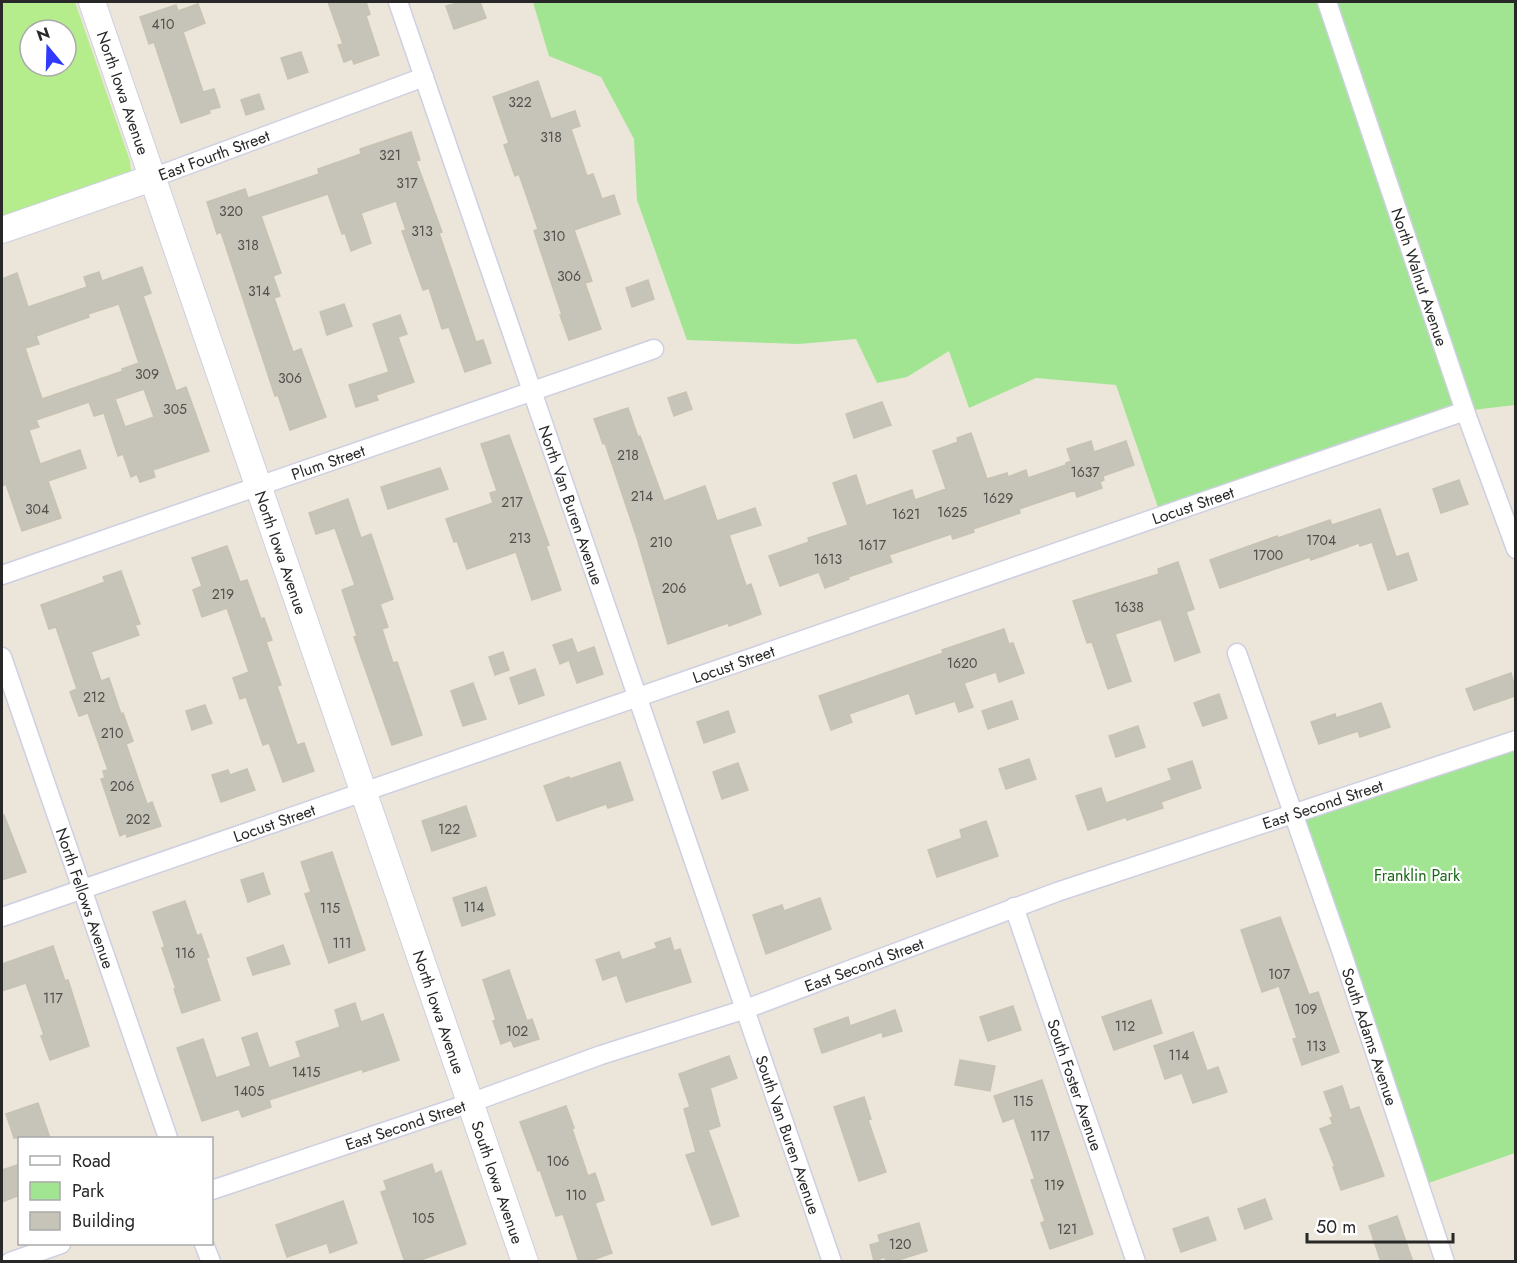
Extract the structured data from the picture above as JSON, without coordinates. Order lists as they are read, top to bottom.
{
  "streets": {
    "main road": ["North Iowa Avenue", "East Fourth Street", "South Iowa Avenue"],
    "street": [
      "North Walnut Avenue",
      "Plum Street",
      "North Van Buren Avenue",
      "Locust Street",
      "East Second Street",
      "North Fellows Avenue",
      "South Adams Avenue",
      "South Foster Avenue",
      "South Van Buren Avenue"
    ]
  },
  "crossings": [
    ["North Iowa Avenue", "East Fourth Street"],
    ["North Iowa Avenue", "Plum Street"],
    ["North Iowa Avenue", "Locust Street"],
    ["North Iowa Avenue", "East Second Street"],
    ["North Iowa Avenue", "South Iowa Avenue"],
    ["East Fourth Street", "North Van Buren Avenue"],
    ["North Walnut Avenue", "Locust Street"],
    ["Plum Street", "North Van Buren Avenue"],
    ["North Van Buren Avenue", "Locust Street"],
    ["North Van Buren Avenue", "East Second Street"],
    ["North Van Buren Avenue", "South Van Buren Avenue"],
    ["Locust Street", "North Fellows Avenue"],
    ["East Second Street", "South Adams Avenue"],
    ["East Second Street", "South Foster Avenue"],
    ["East Second Street", "South Van Buren Avenue"],
    ["East Second Street", "South Iowa Avenue"]
  ],
  "parks": ["Franklin Park"],
  "house_numbers": [
    "410",
    "322",
    "318",
    "321",
    "317",
    "320",
    "313",
    "310",
    "318",
    "306",
    "314",
    "309",
    "306",
    "305",
    "218",
    "1637",
    "214",
    "1629",
    "217",
    "304",
    "1625",
    "1621",
    "213",
    "1704",
    "210",
    "1617",
    "1700",
    "1613",
    "206",
    "219",
    "1638",
    "1620",
    "212",
    "210",
    "206",
    "202",
    "122",
    "114",
    "115",
    "111",
    "116",
    "107",
    "117",
    "109",
    "112",
    "102",
    "113",
    "114",
    "1415",
    "1405",
    "115",
    "117",
    "106",
    "119",
    "110",
    "105",
    "121",
    "120"
  ],
  "legend": ["Road", "Park", "Building"],
  "scale_bar": "50 m",
  "north": "top"
}
